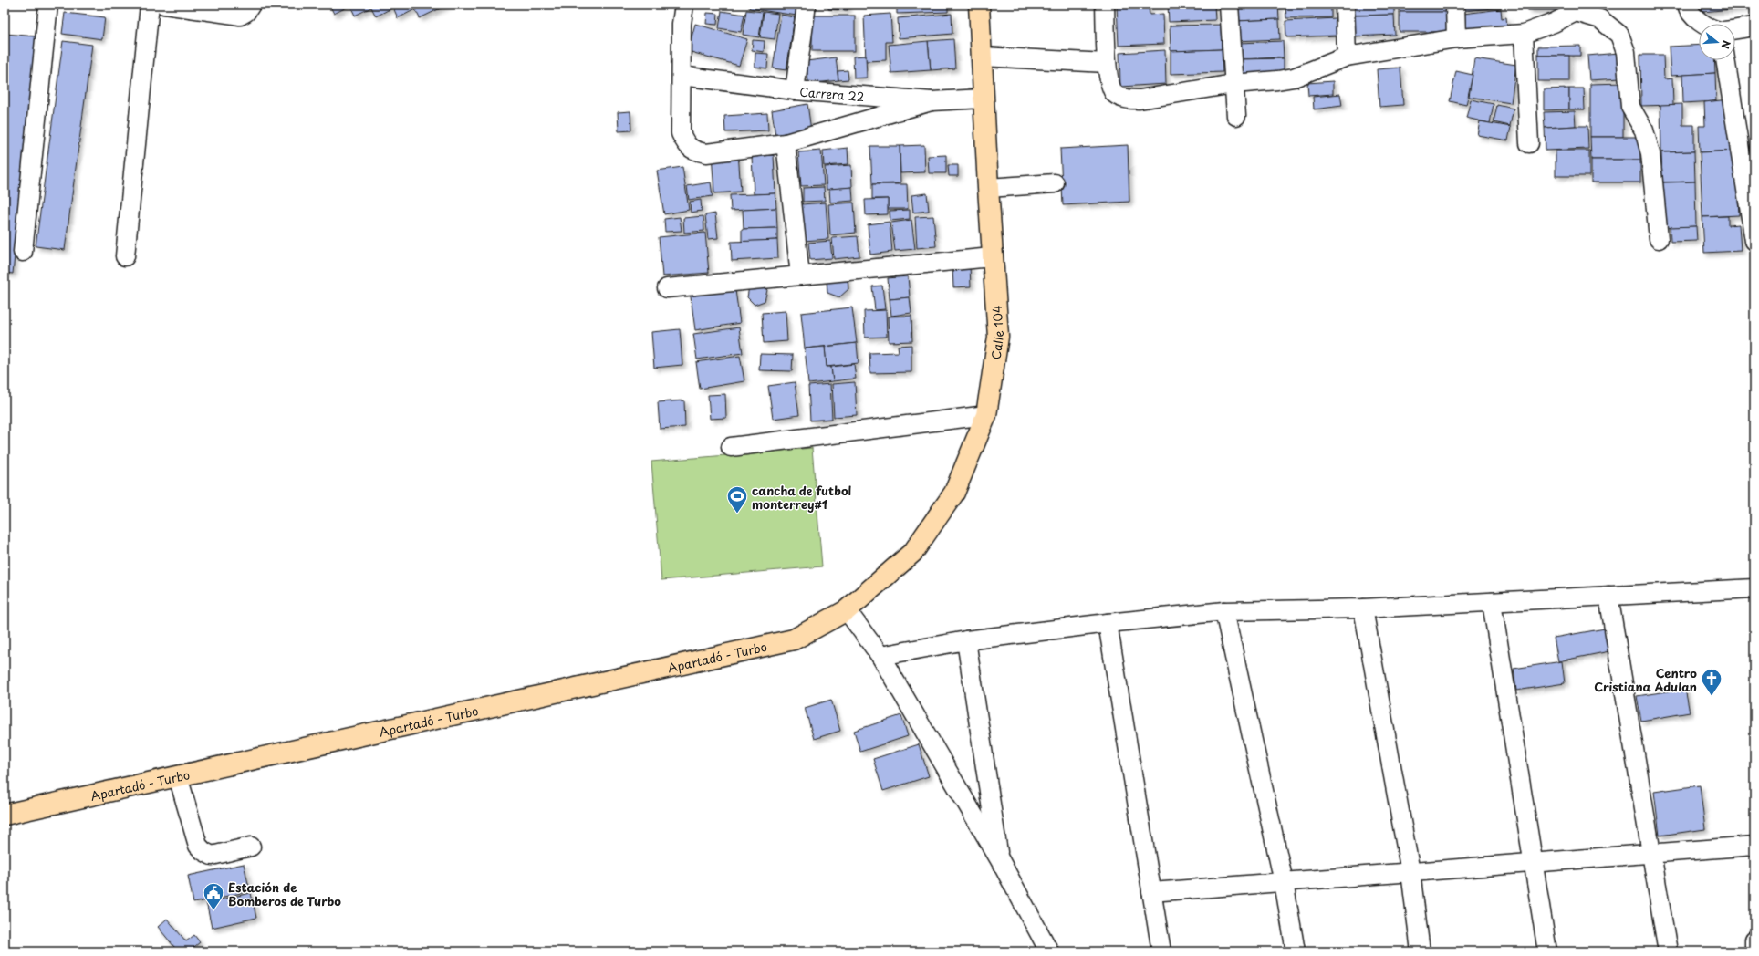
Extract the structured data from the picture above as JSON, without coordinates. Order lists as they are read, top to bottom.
{
  "streets": {
    "main road": ["Calle 104", "Apartadó - Turbo"],
    "street": ["Carrera 22"]
  },
  "crossings": [
    ["Carrera 22", "Calle 104"],
    ["Calle 104", "Apartadó - Turbo"]
  ],
  "places": {
    "sports": ["cancha de futbol monterrey#1"],
    "church": ["Centro Cristiana Adulan"],
    "public building": ["Estación de Bomberos de Turbo"]
  },
  "north": "right"
}
